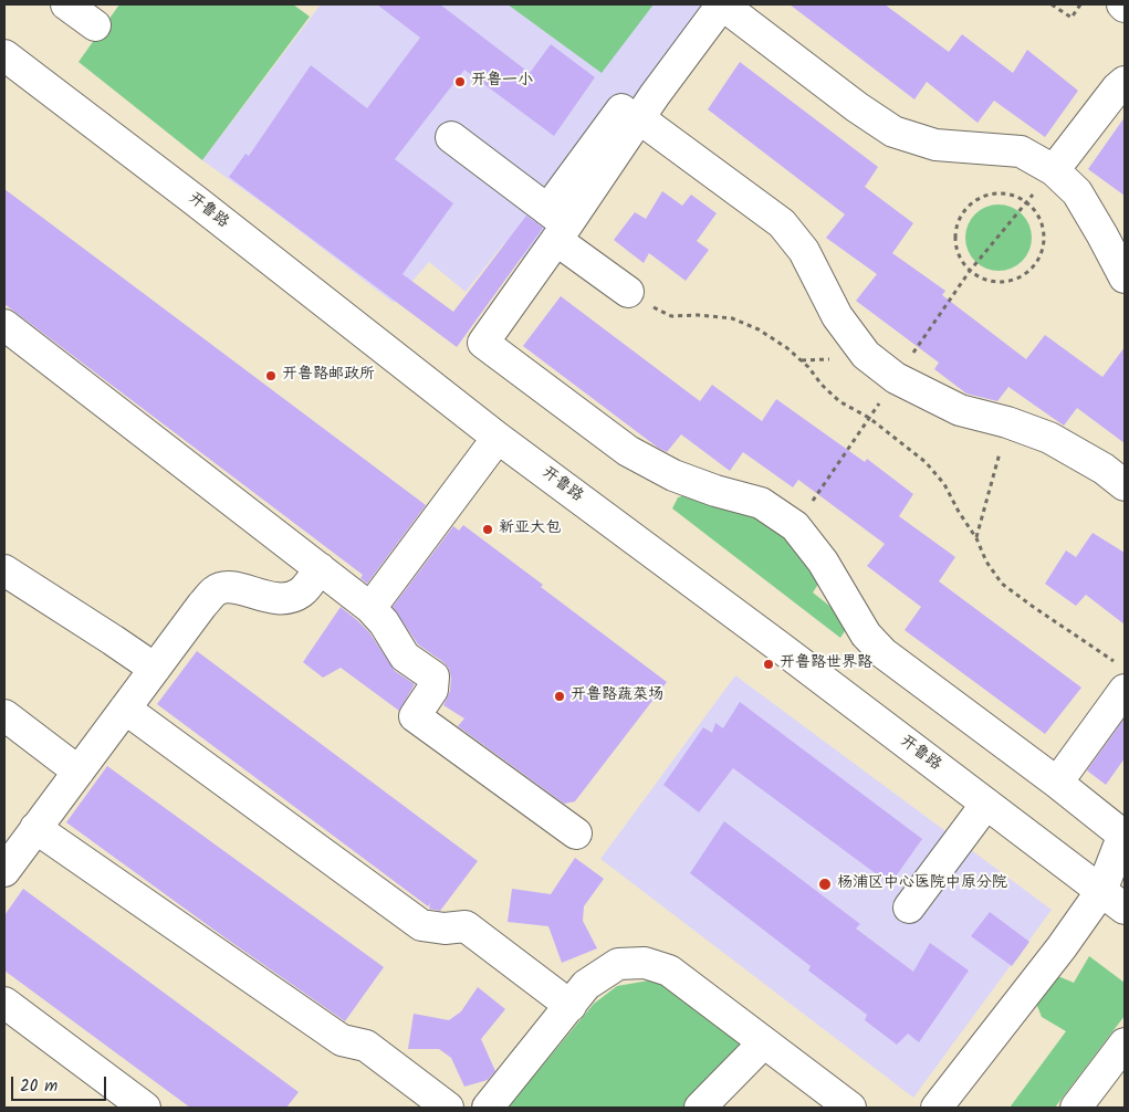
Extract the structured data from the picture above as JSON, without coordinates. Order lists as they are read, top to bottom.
{
  "streets": {
    "street": ["开鲁路"]
  },
  "places": [
    "开鲁一小",
    "开鲁路邮政所",
    "新亚大包",
    "开鲁路世界路",
    "开鲁路蔬菜场",
    "杨浦区中心医院中原分院"
  ],
  "scale_bar": "20 m"
}
